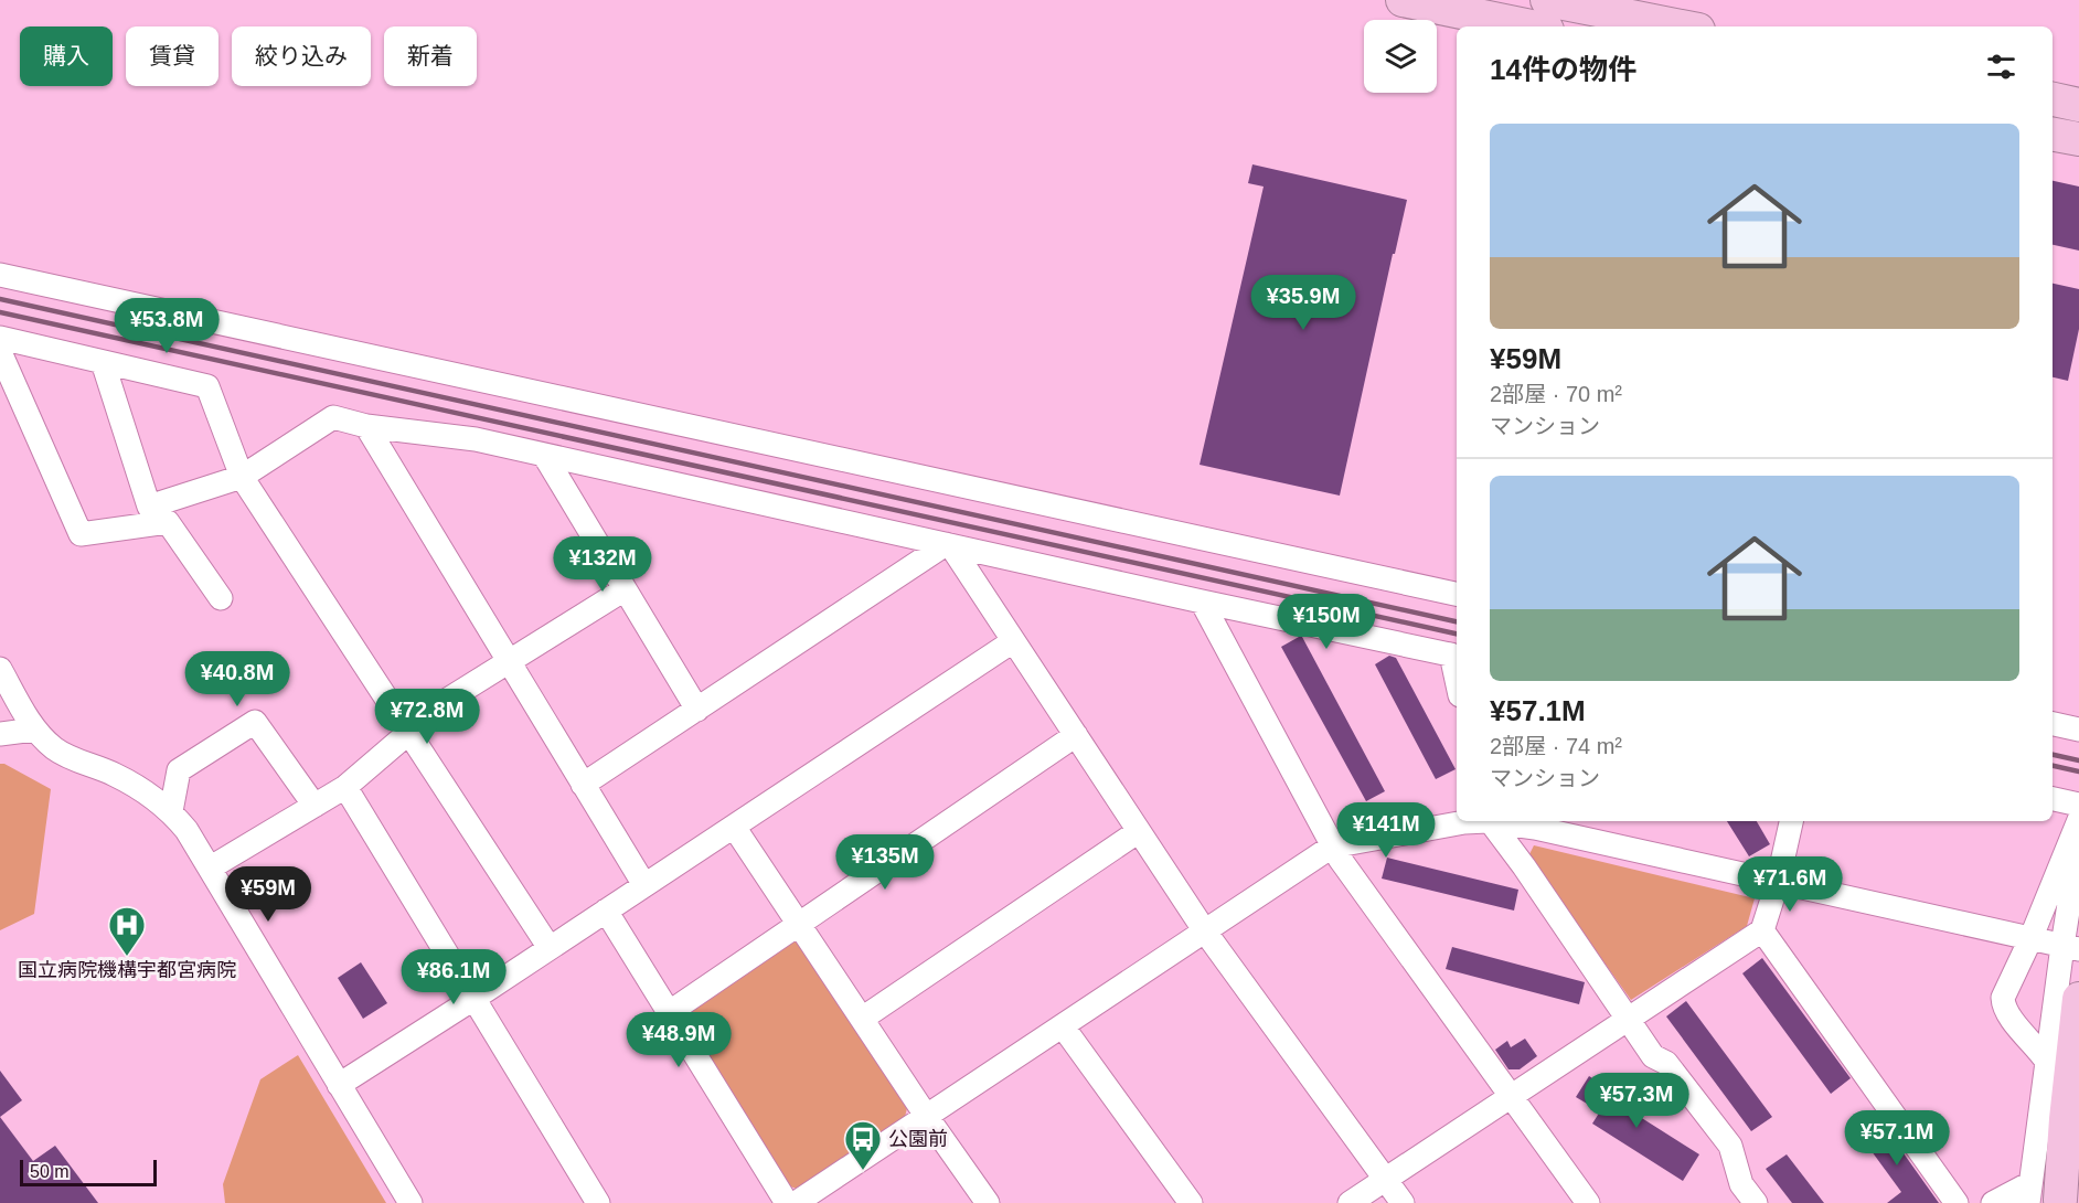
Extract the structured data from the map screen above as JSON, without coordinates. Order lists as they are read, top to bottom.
{
  "places": {
    "hospital": ["国立病院機構宇都宮病院"],
    "bus stop": ["公園前"]
  },
  "scale_bar": "50 m",
  "page": {
    "chip": [
      "購入",
      "賃貸",
      "絞り込み",
      "新着"
    ],
    "heading": "14件の物件",
    "list": [
      {
        "name": "¥59M",
        "note": "2部屋 · 70 m² · マンション"
      },
      {
        "name": "¥57.1M",
        "note": "2部屋 · 74 m² · マンション"
      }
    ],
    "price": [
      "¥35.9M",
      "¥53.8M",
      "¥132M",
      "¥150M",
      "¥40.8M",
      "¥72.8M",
      "¥141M",
      "¥135M",
      "¥71.6M",
      "¥59M",
      "¥86.1M",
      "¥48.9M",
      "¥57.3M",
      "¥57.1M"
    ],
    "scale": "50 m"
  }
}
